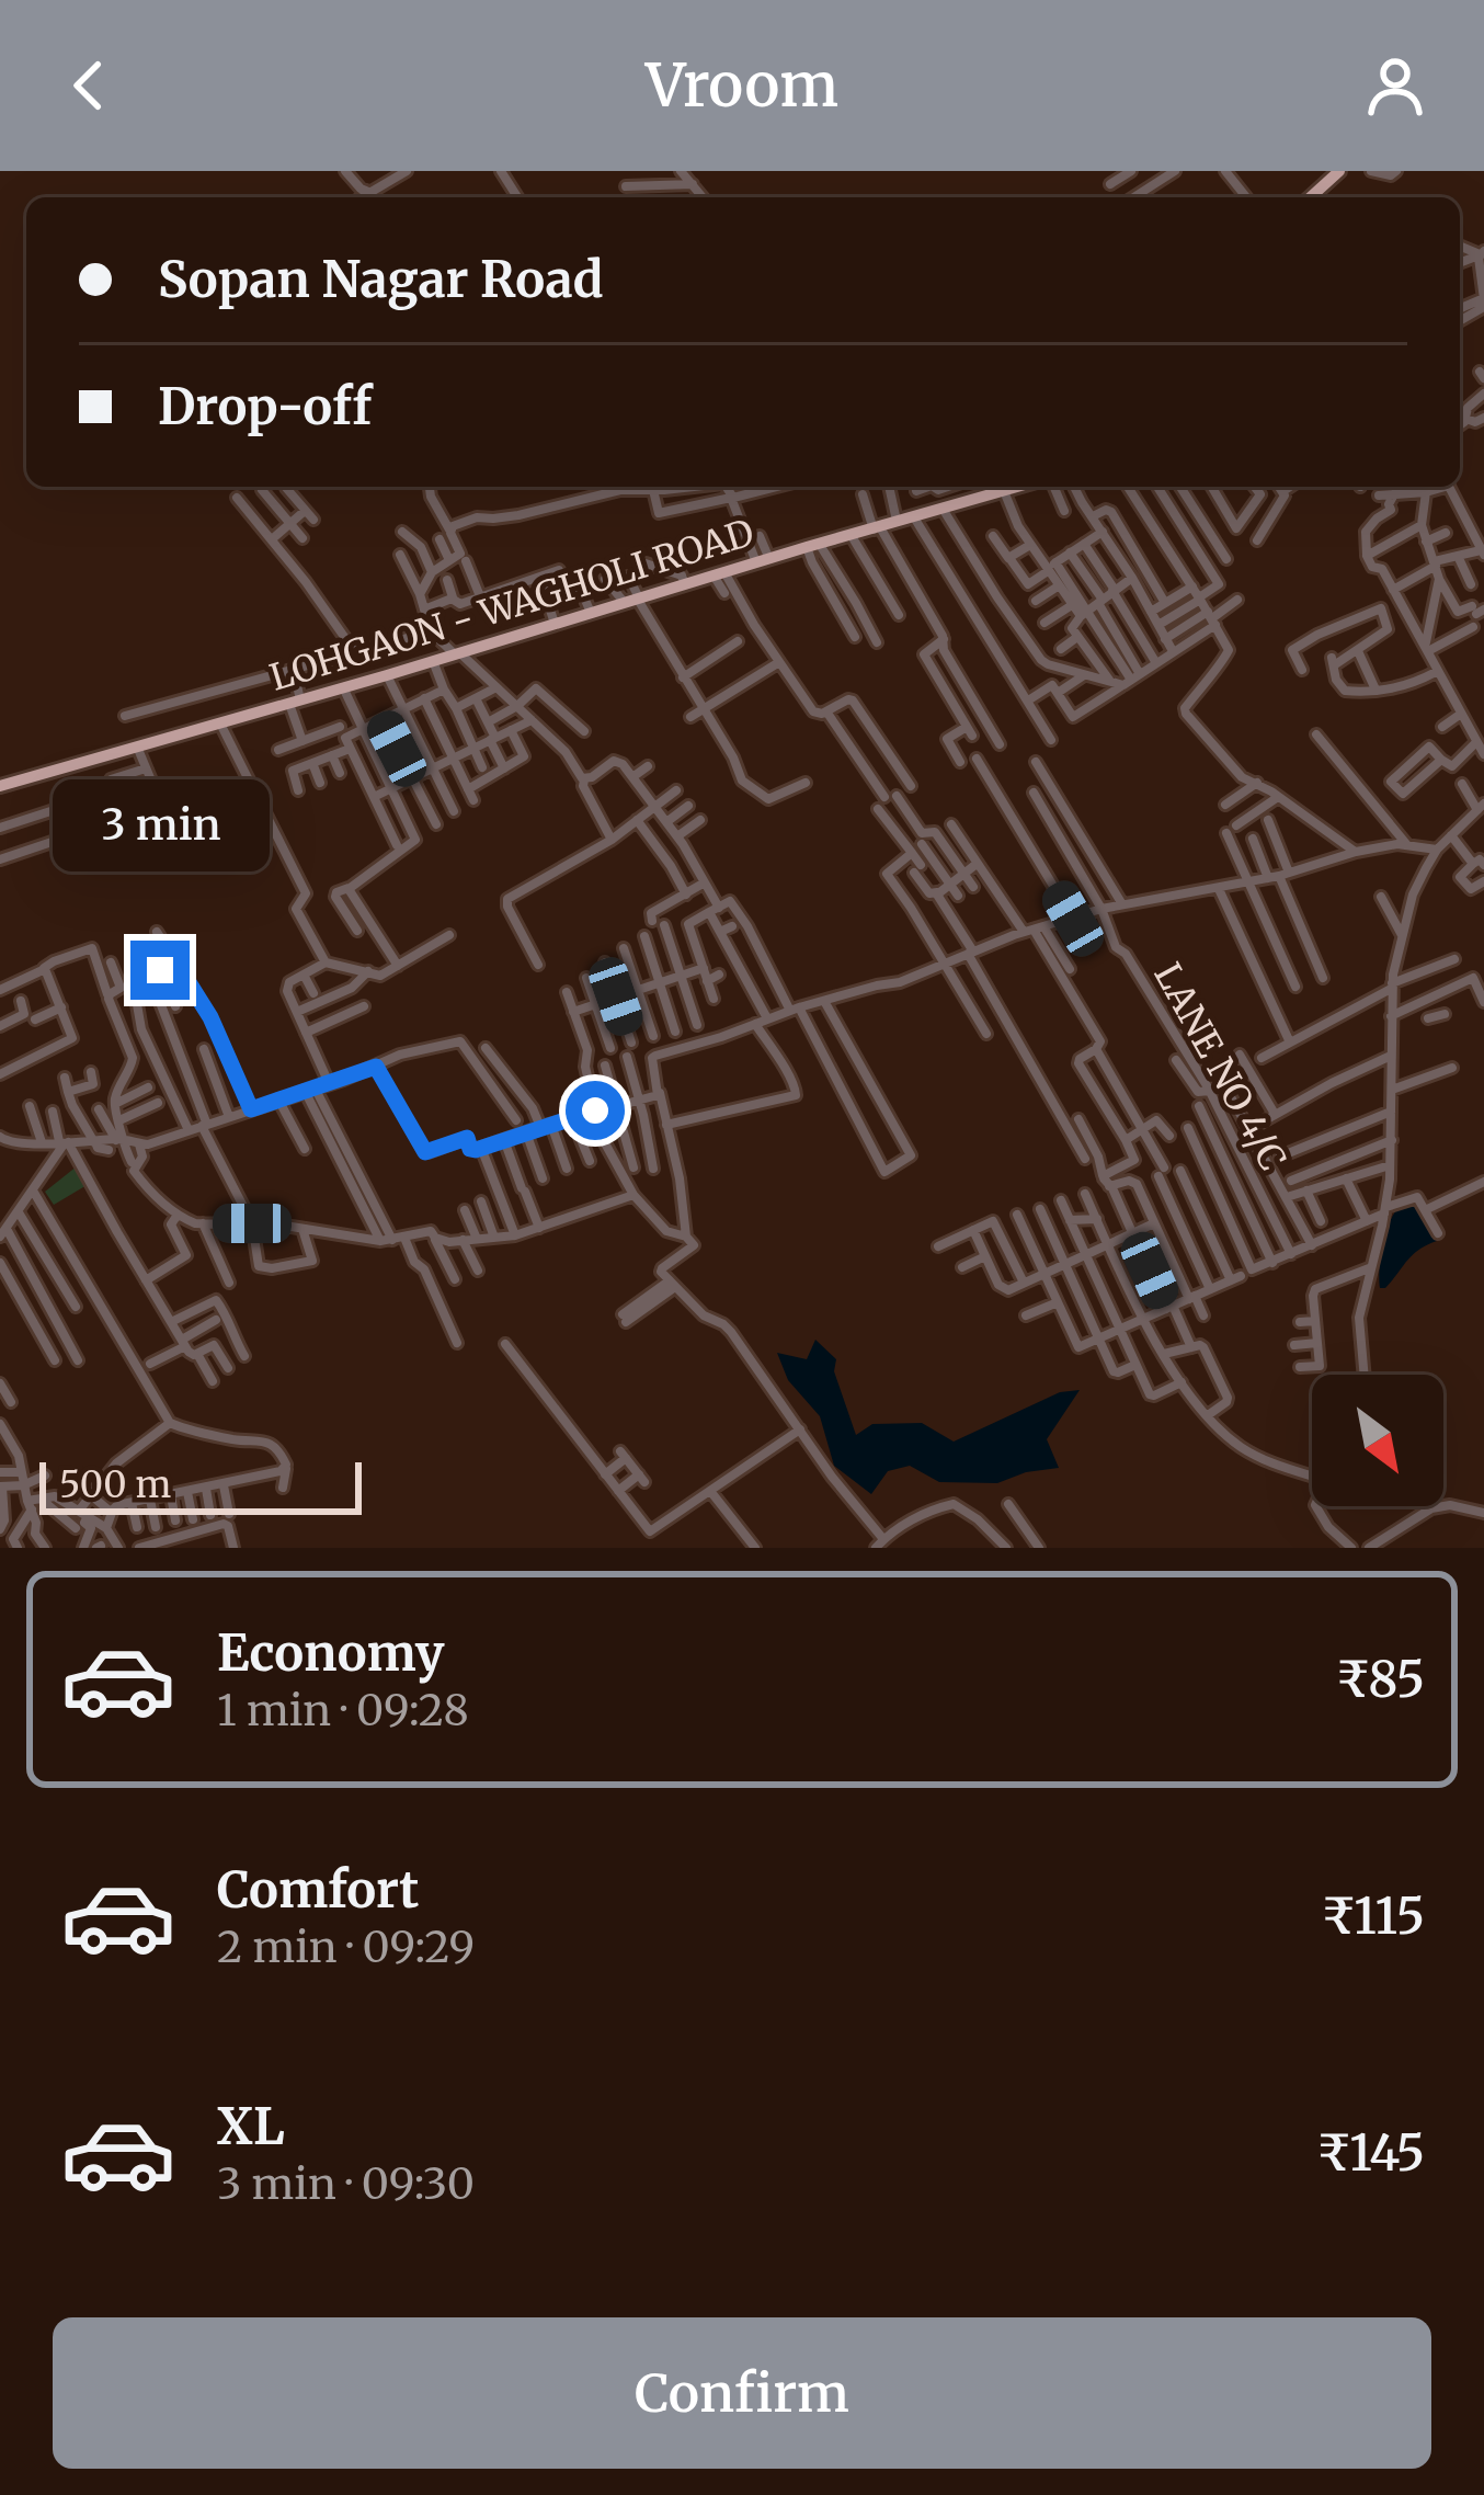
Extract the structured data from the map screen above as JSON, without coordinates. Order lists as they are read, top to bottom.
{
  "streets": {
    "main road": ["LOHGAON - WAGHOLI ROAD"],
    "street": ["LANE NO 4/C"]
  },
  "scale_bar": "500 m",
  "north": "bottom right",
  "page": {
    "header": "Vroom",
    "banner": ["Sopan Nagar Road", "Drop-off"],
    "bubble": "3 min",
    "scale": "500 m",
    "list": [
      {
        "name": "Economy",
        "note": "1 min · 09:28",
        "value": "₹85"
      },
      {
        "name": "Comfort",
        "note": "2 min · 09:29",
        "value": "₹115"
      },
      {
        "name": "XL",
        "note": "3 min · 09:30",
        "value": "₹145"
      }
    ],
    "buttons": "Confirm"
  }
}
